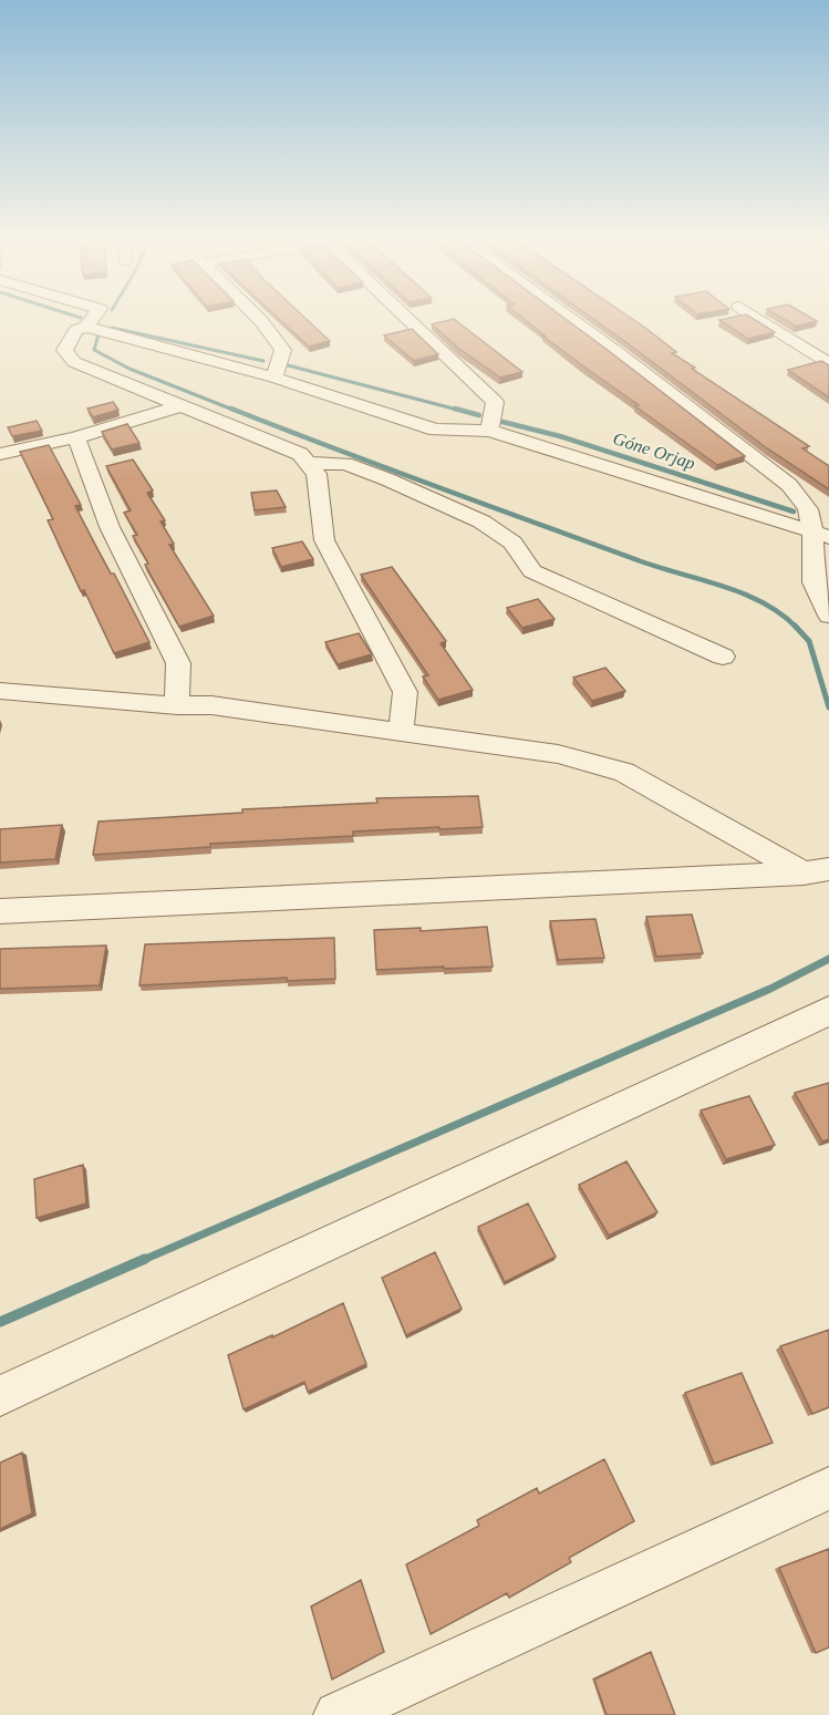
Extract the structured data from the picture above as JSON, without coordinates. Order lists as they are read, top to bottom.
{
  "water": ["Góne Orjap"]
}
